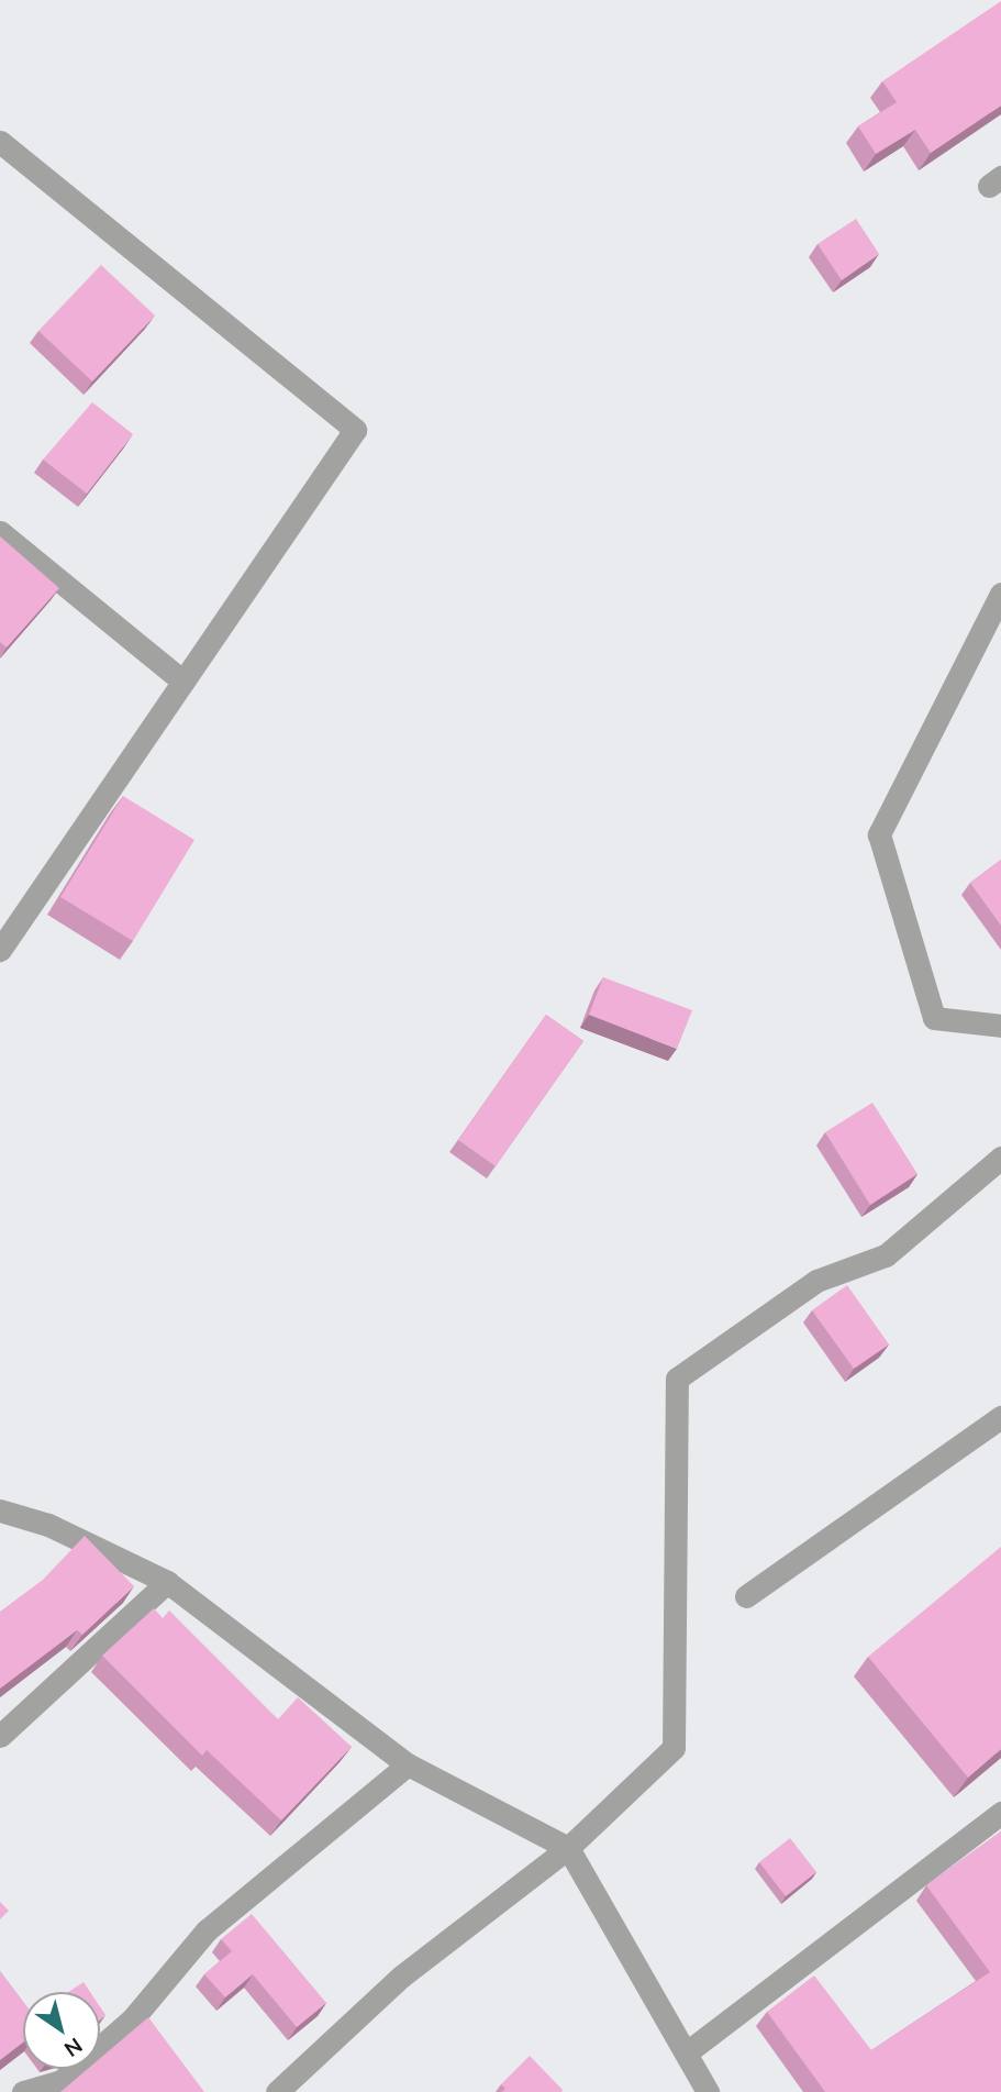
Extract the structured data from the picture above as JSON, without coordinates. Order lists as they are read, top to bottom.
{
  "north": "bottom right"
}
